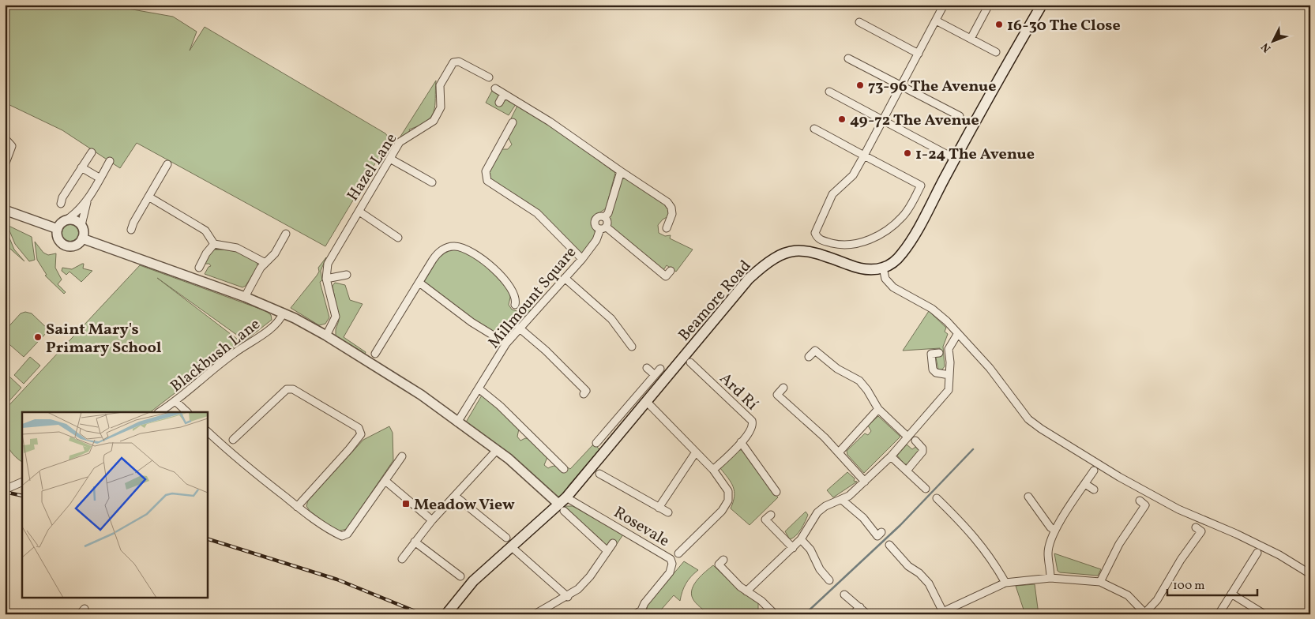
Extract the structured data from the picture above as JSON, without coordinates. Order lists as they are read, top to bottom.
{
  "streets": {
    "main road": ["Beamore Road"],
    "street": [
      "Hazel Lane",
      "Millmount Square",
      "Blackbush Lane",
      "Ard Rí",
      "Rosevale"
    ]
  },
  "crossings": [
    ["Beamore Road", "Rosevale"]
  ],
  "places": {
    "other": [
      "16-30 The Close",
      "73-96 The Avenue",
      "49-72 The Avenue",
      "1-24 The Avenue",
      "Saint Mary's Primary School"
    ],
    "transit": ["Meadow View"]
  },
  "scale_bar": "100 m",
  "north": "bottom left"
}
